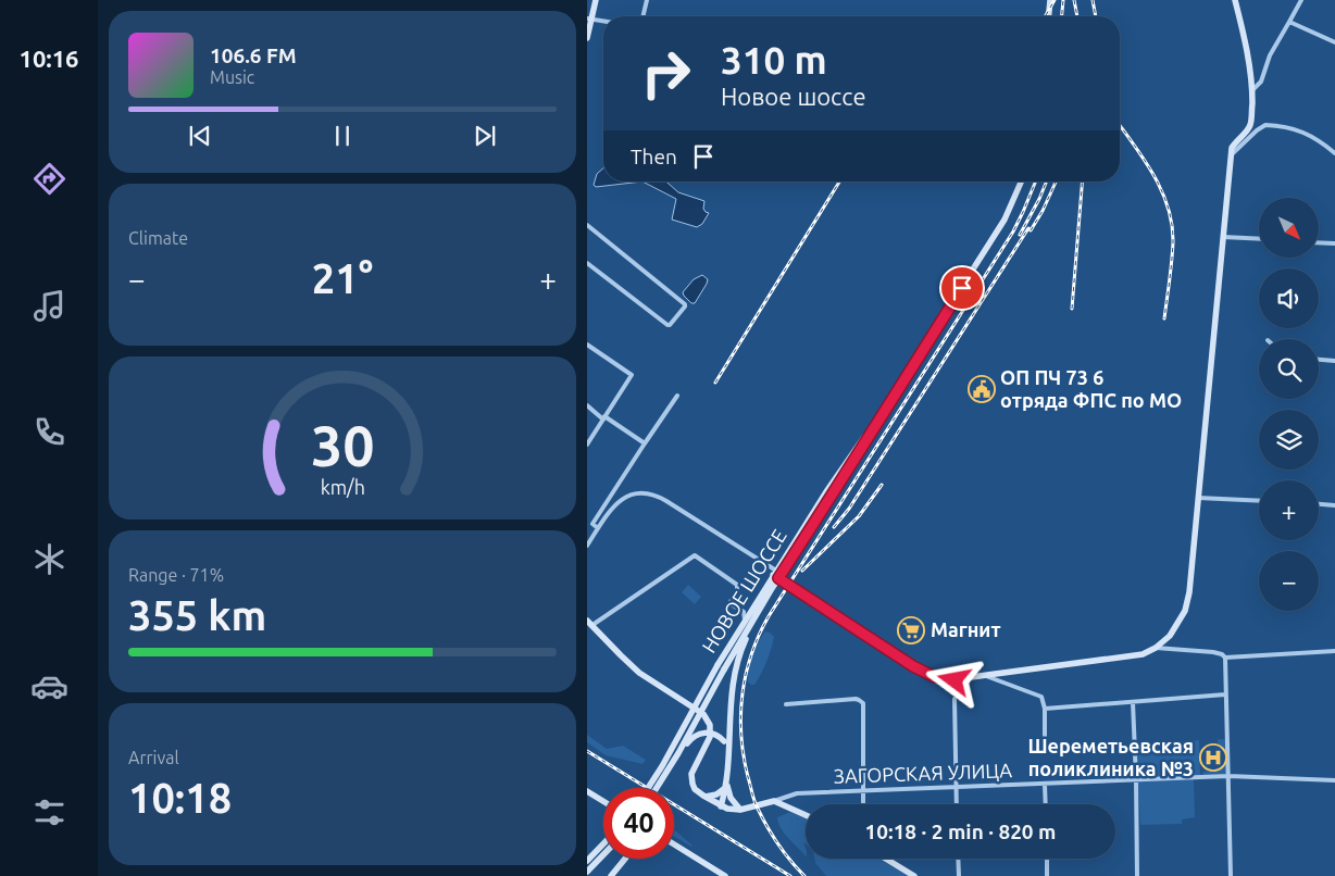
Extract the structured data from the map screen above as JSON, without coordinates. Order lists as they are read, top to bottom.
{
  "streets": {
    "street": ["НОВОЕ ШОССЕ", "ЗАГОРСКАЯ УЛИЦА"]
  },
  "places": {
    "public building": ["ОП ПЧ 73 6 отряда ФПС по МО"],
    "supermarket": ["Магнит"],
    "hospital": ["Шереметьевская поликлиника №3"]
  },
  "north": "bottom right",
  "page": {
    "tabs": "10:16",
    "turn": ["310 m", "Новое шоссе"],
    "song": ["106.6 FM", "Music"],
    "then": "Then",
    "tile": [
      "Climate",
      ["Range · 71%", "355 km"],
      ["Arrival", "10:18"]
    ],
    "map_buttons": ["+", "−"],
    "heat": ["−", "21°", "+"],
    "limit": "40",
    "trip": "10:18 · 2 min · 820 m",
    "gauge": ["30", "km/h"]
  }
}
